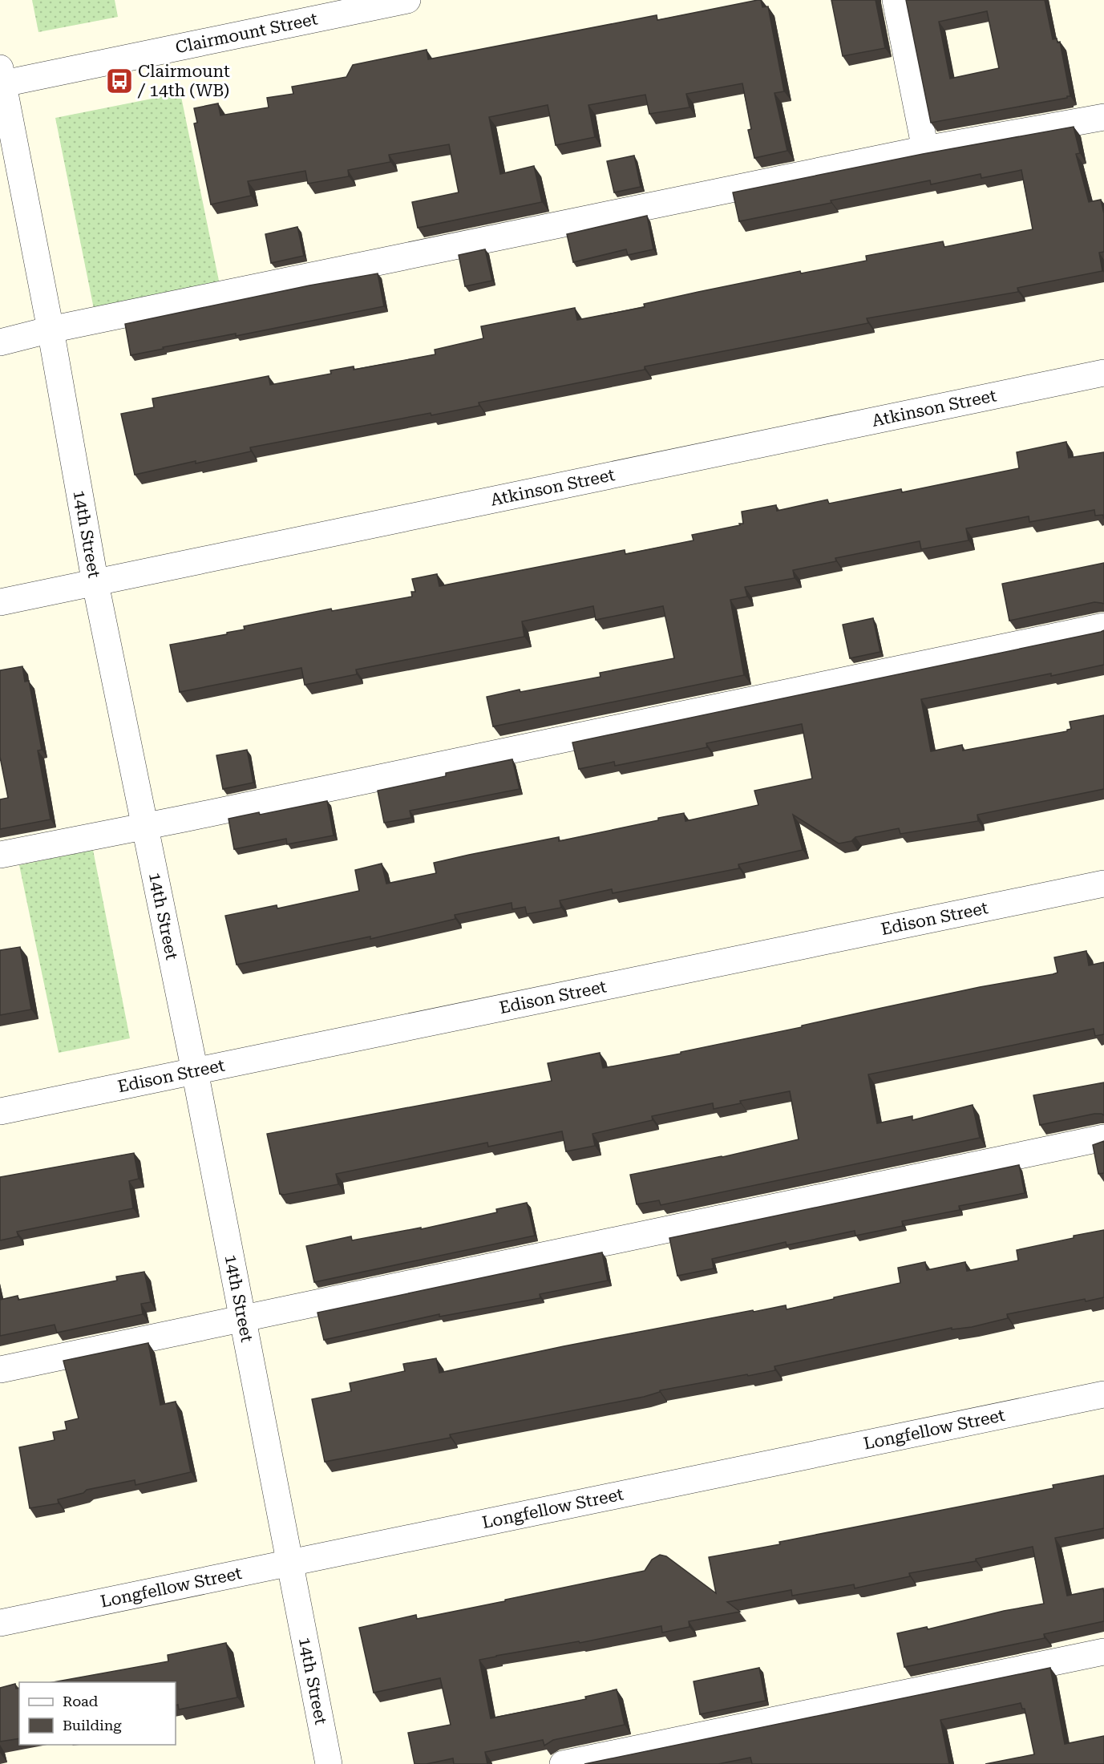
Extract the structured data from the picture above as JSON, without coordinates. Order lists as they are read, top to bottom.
{
  "streets": {
    "street": [
      "Clairmount Street",
      "Atkinson Street",
      "14th Street",
      "Edison Street",
      "Longfellow Street"
    ]
  },
  "crossings": [
    ["Clairmount Street", "14th Street"],
    ["Atkinson Street", "14th Street"],
    ["14th Street", "Edison Street"],
    ["14th Street", "Longfellow Street"]
  ],
  "places": {
    "bus stop": ["Clairmount / 14th (WB)"]
  },
  "legend": ["Road", "Building"]
}
